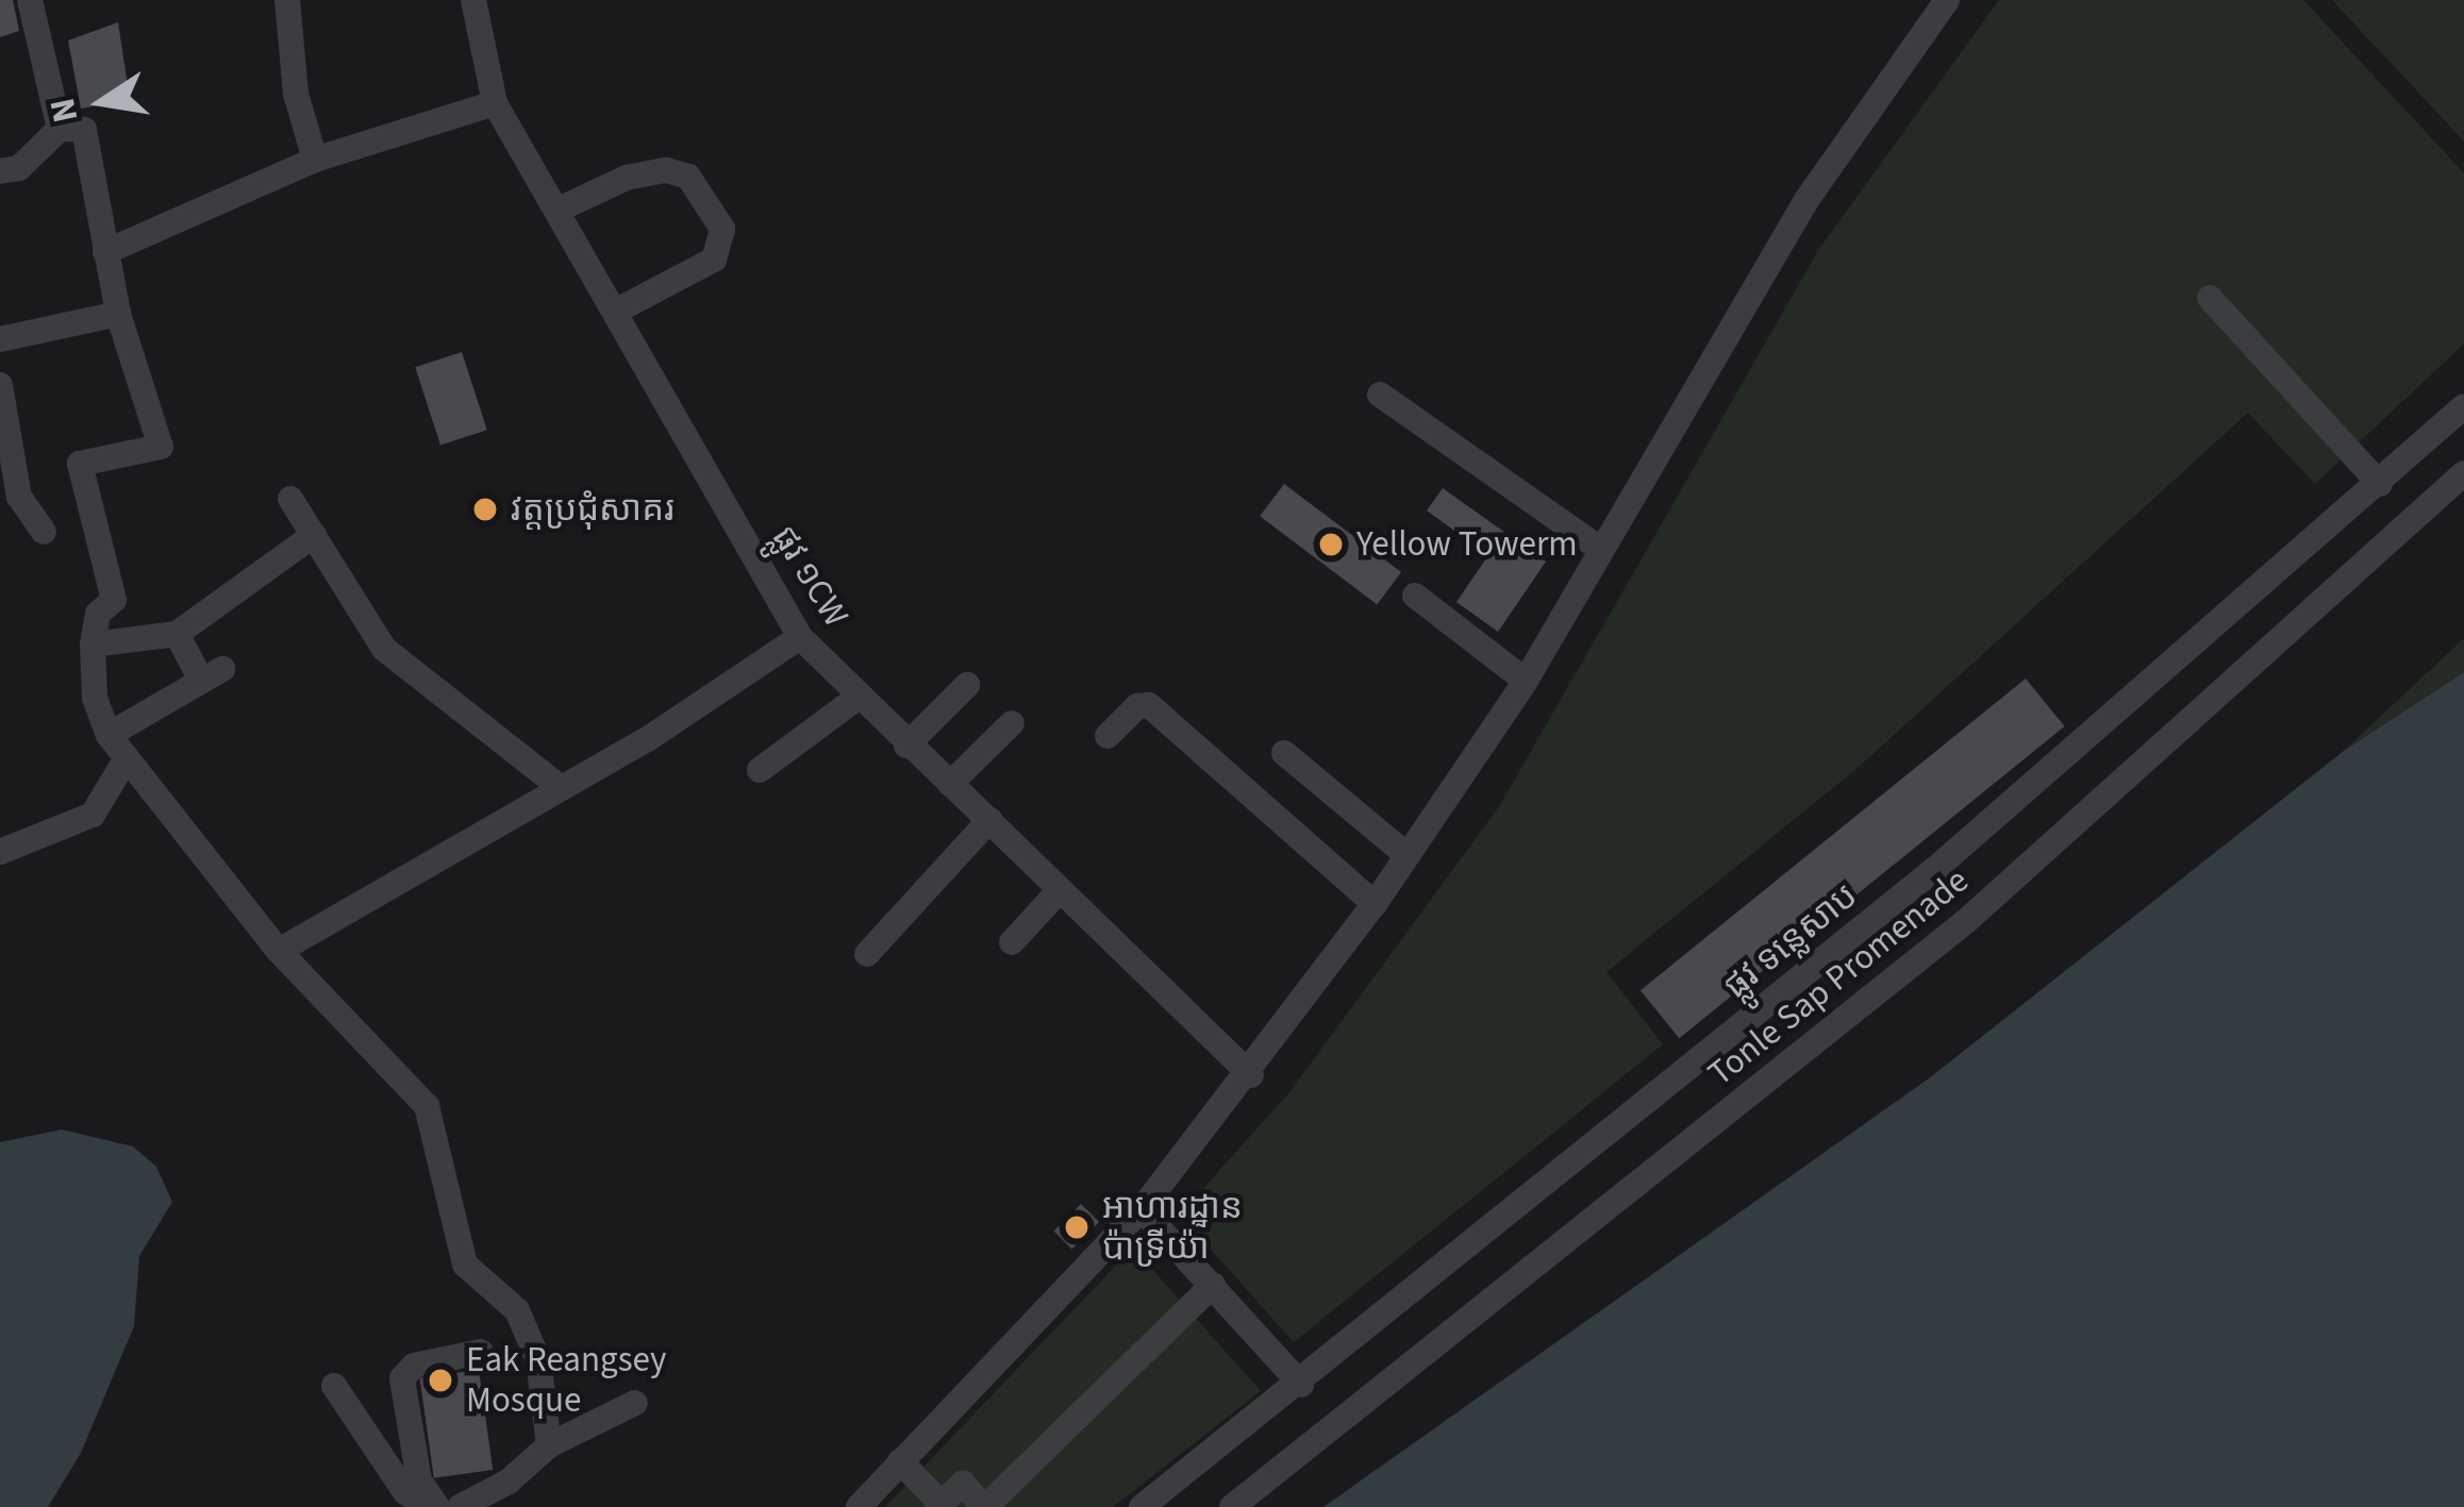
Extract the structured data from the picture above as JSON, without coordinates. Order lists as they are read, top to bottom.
{
  "streets": {
    "street": ["ផ្លូវ ១CW", "ផ្លូវ ទន្លេសាប", "Tonle Sap Promenade"]
  },
  "places": [
    "វត្តប្រជុំសាគរ",
    "Yellow Towerm",
    "អាហារដ្ឋាន ប៉ាទ្រីយ៉ា",
    "Eak Reangsey Mosque"
  ],
  "north": "left"
}
